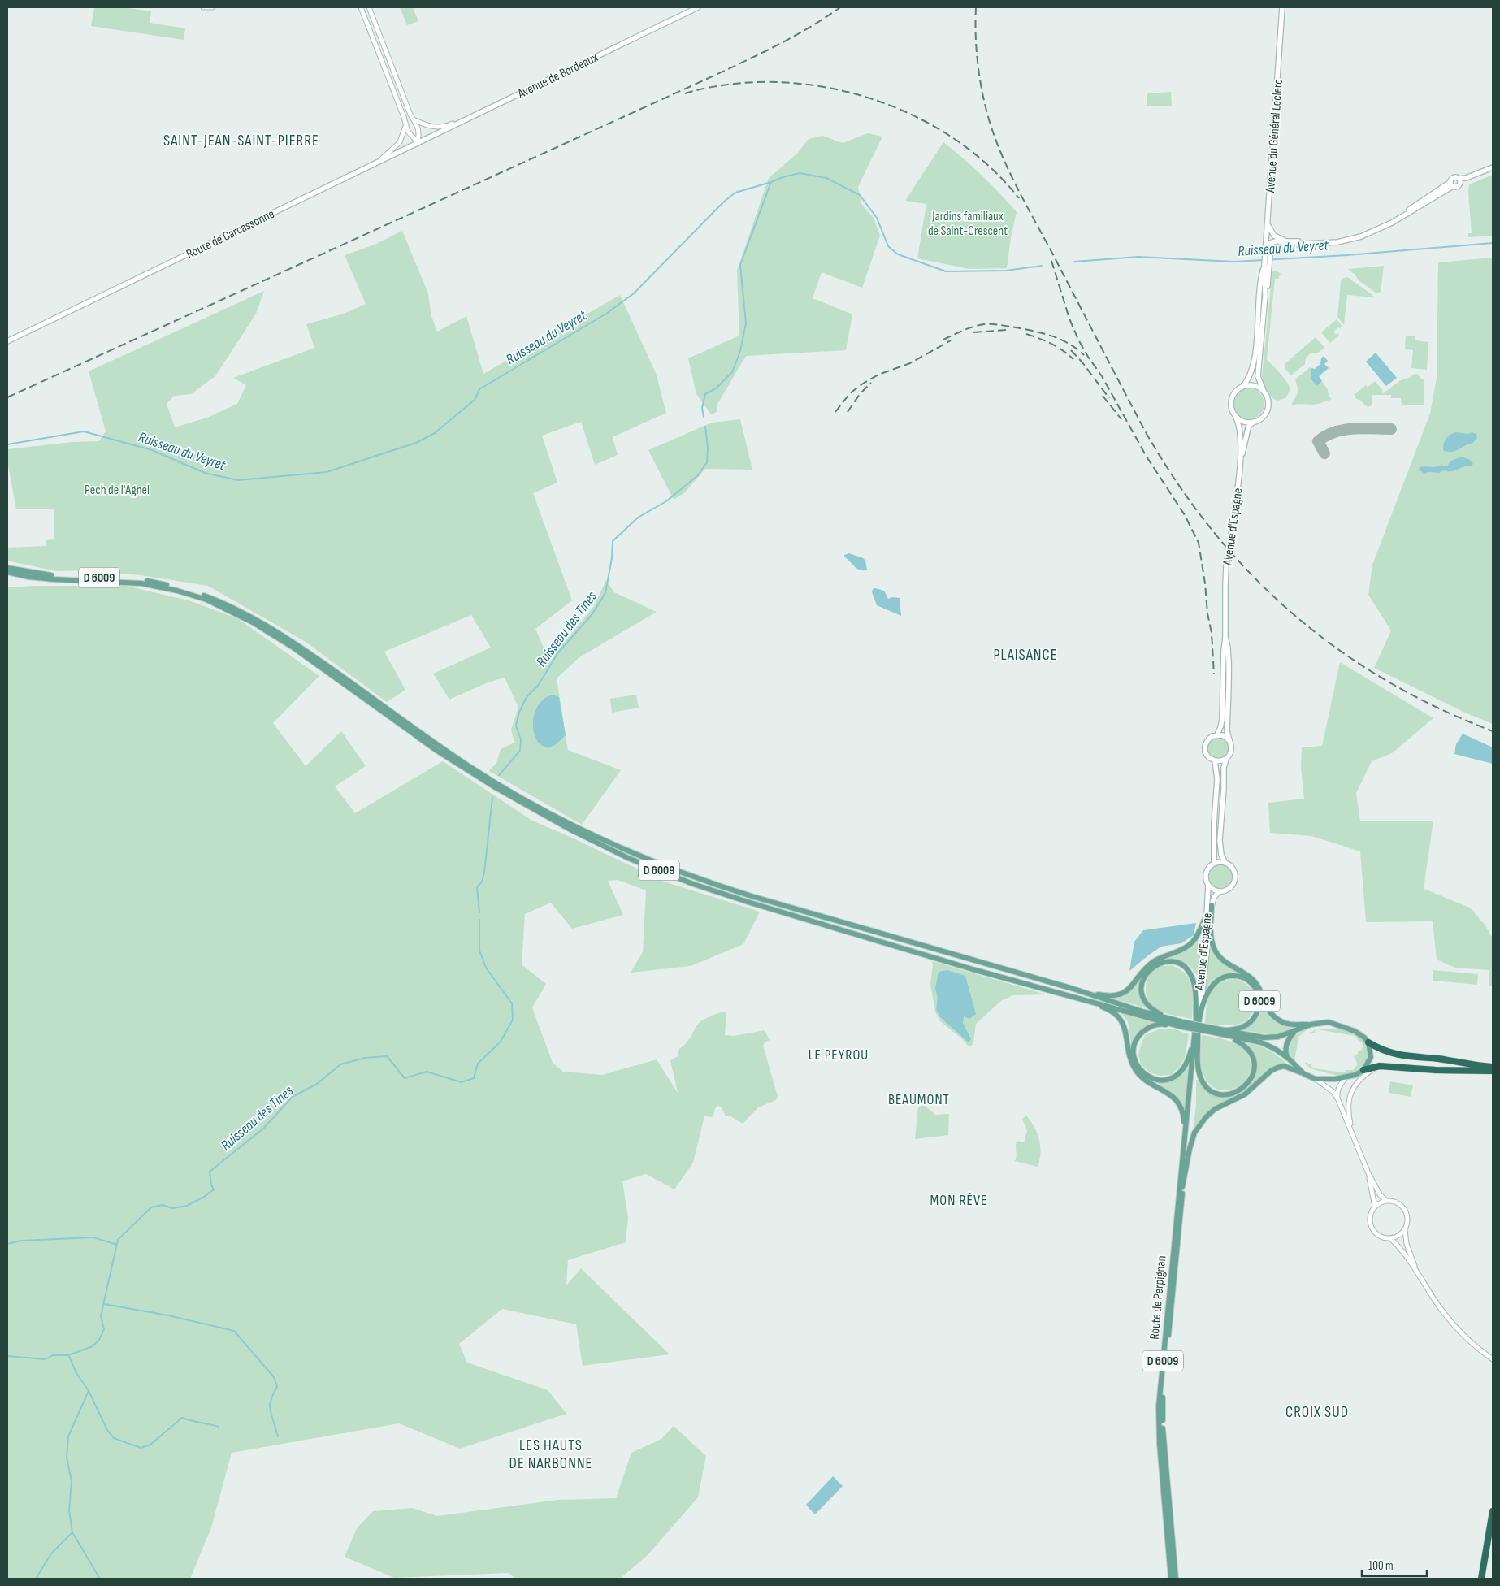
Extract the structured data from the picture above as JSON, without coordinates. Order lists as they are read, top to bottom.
{
  "streets": {
    "main road": [
      "Avenue de Bordeaux",
      "Avenue du Général Leclerc",
      "Route de Carcassonne",
      "Avenue d'Espagne",
      "D 6009",
      "Route de Perpignan"
    ]
  },
  "crossings": [
    ["Avenue de Bordeaux", "Route de Carcassonne"],
    ["Avenue du Général Leclerc", "Avenue d'Espagne"],
    ["Avenue d'Espagne", "D 6009"],
    ["Avenue d'Espagne", "Route de Perpignan"],
    ["D 6009", "Route de Perpignan"]
  ],
  "districts": [
    "SAINT-JEAN-SAINT-PIERRE",
    "PLAISANCE",
    "LE PEYROU",
    "BEAUMONT",
    "MON RÊVE",
    "CROIX SUD",
    "LES HAUTS DE NARBONNE"
  ],
  "water": ["Ruisseau du Veyret", "Ruisseau des Tines"],
  "parks": ["Jardins familiaux de Saint-Crescent", "Pech de l'Agnel"],
  "scale_bar": "100 m"
}
